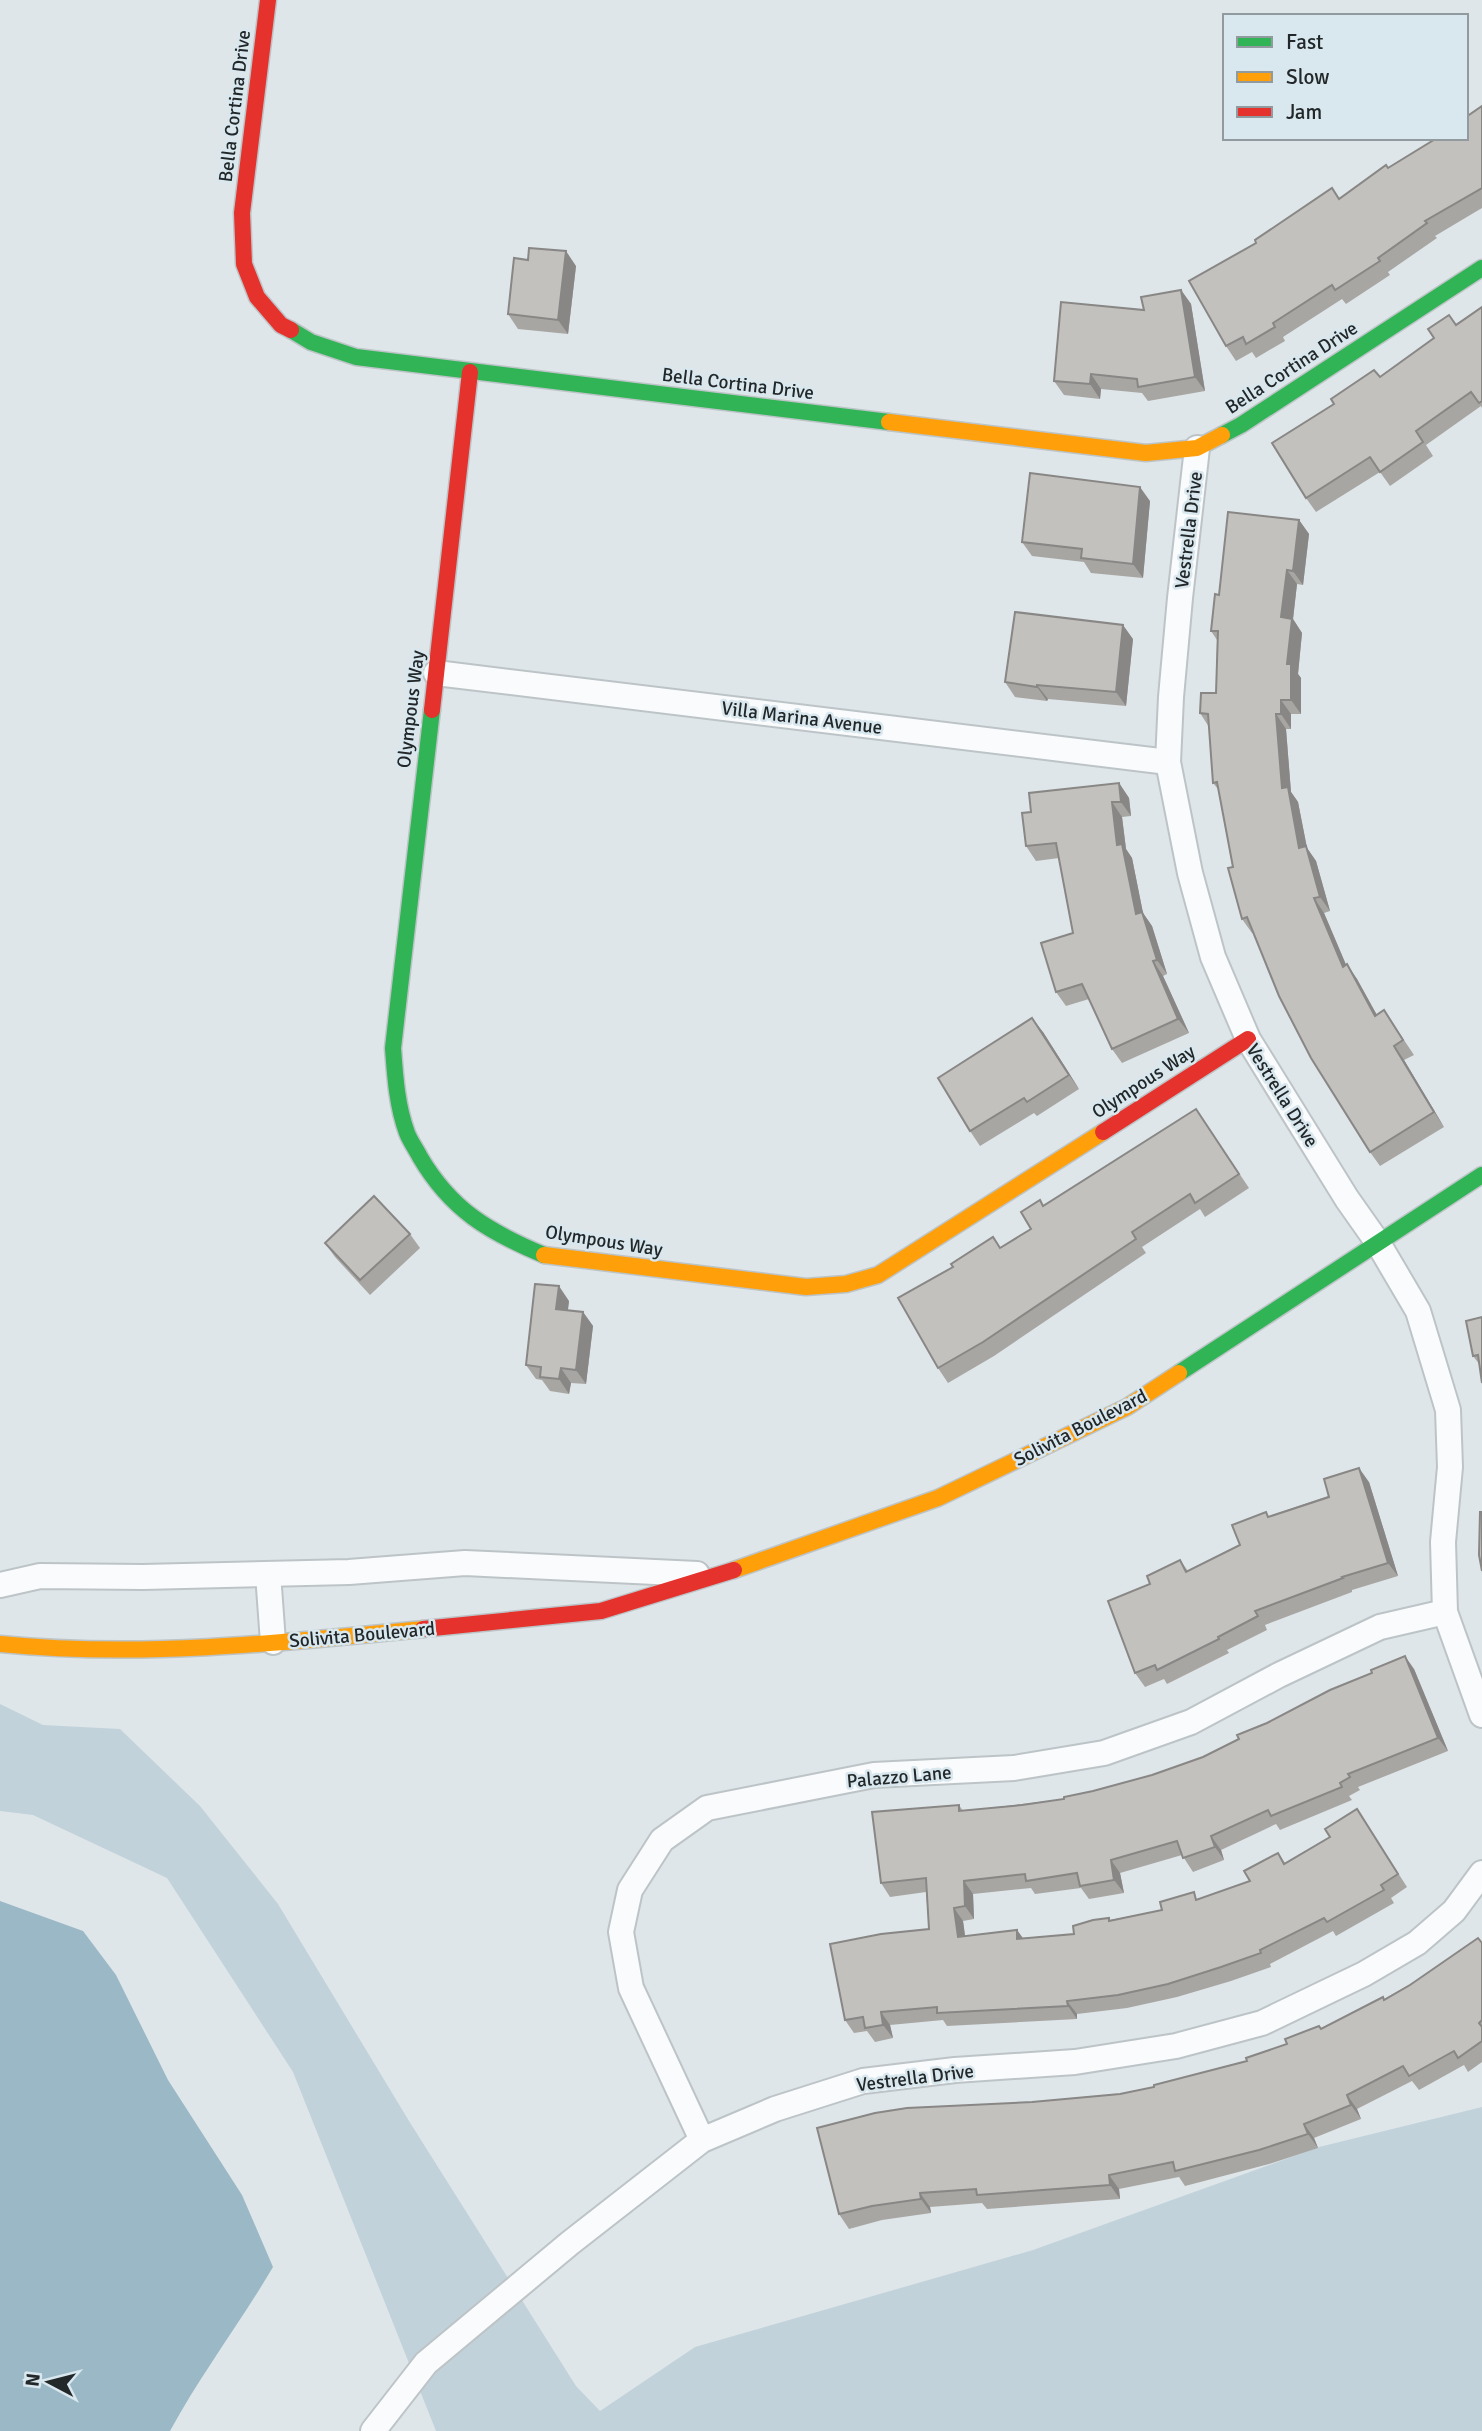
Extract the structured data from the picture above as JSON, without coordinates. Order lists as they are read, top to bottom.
{
  "streets": {
    "street": [
      "Bella Cortina Drive",
      "Vestrella Drive",
      "Olympous Way",
      "Villa Marina Avenue",
      "Solivita Boulevard",
      "Palazzo Lane"
    ]
  },
  "crossings": [
    ["Bella Cortina Drive", "Vestrella Drive"],
    ["Bella Cortina Drive", "Olympous Way"],
    ["Vestrella Drive", "Olympous Way"],
    ["Vestrella Drive", "Villa Marina Avenue"],
    ["Vestrella Drive", "Solivita Boulevard"],
    ["Vestrella Drive", "Palazzo Lane"],
    ["Olympous Way", "Villa Marina Avenue"]
  ],
  "legend": ["Fast", "Slow", "Jam"],
  "north": "left"
}
